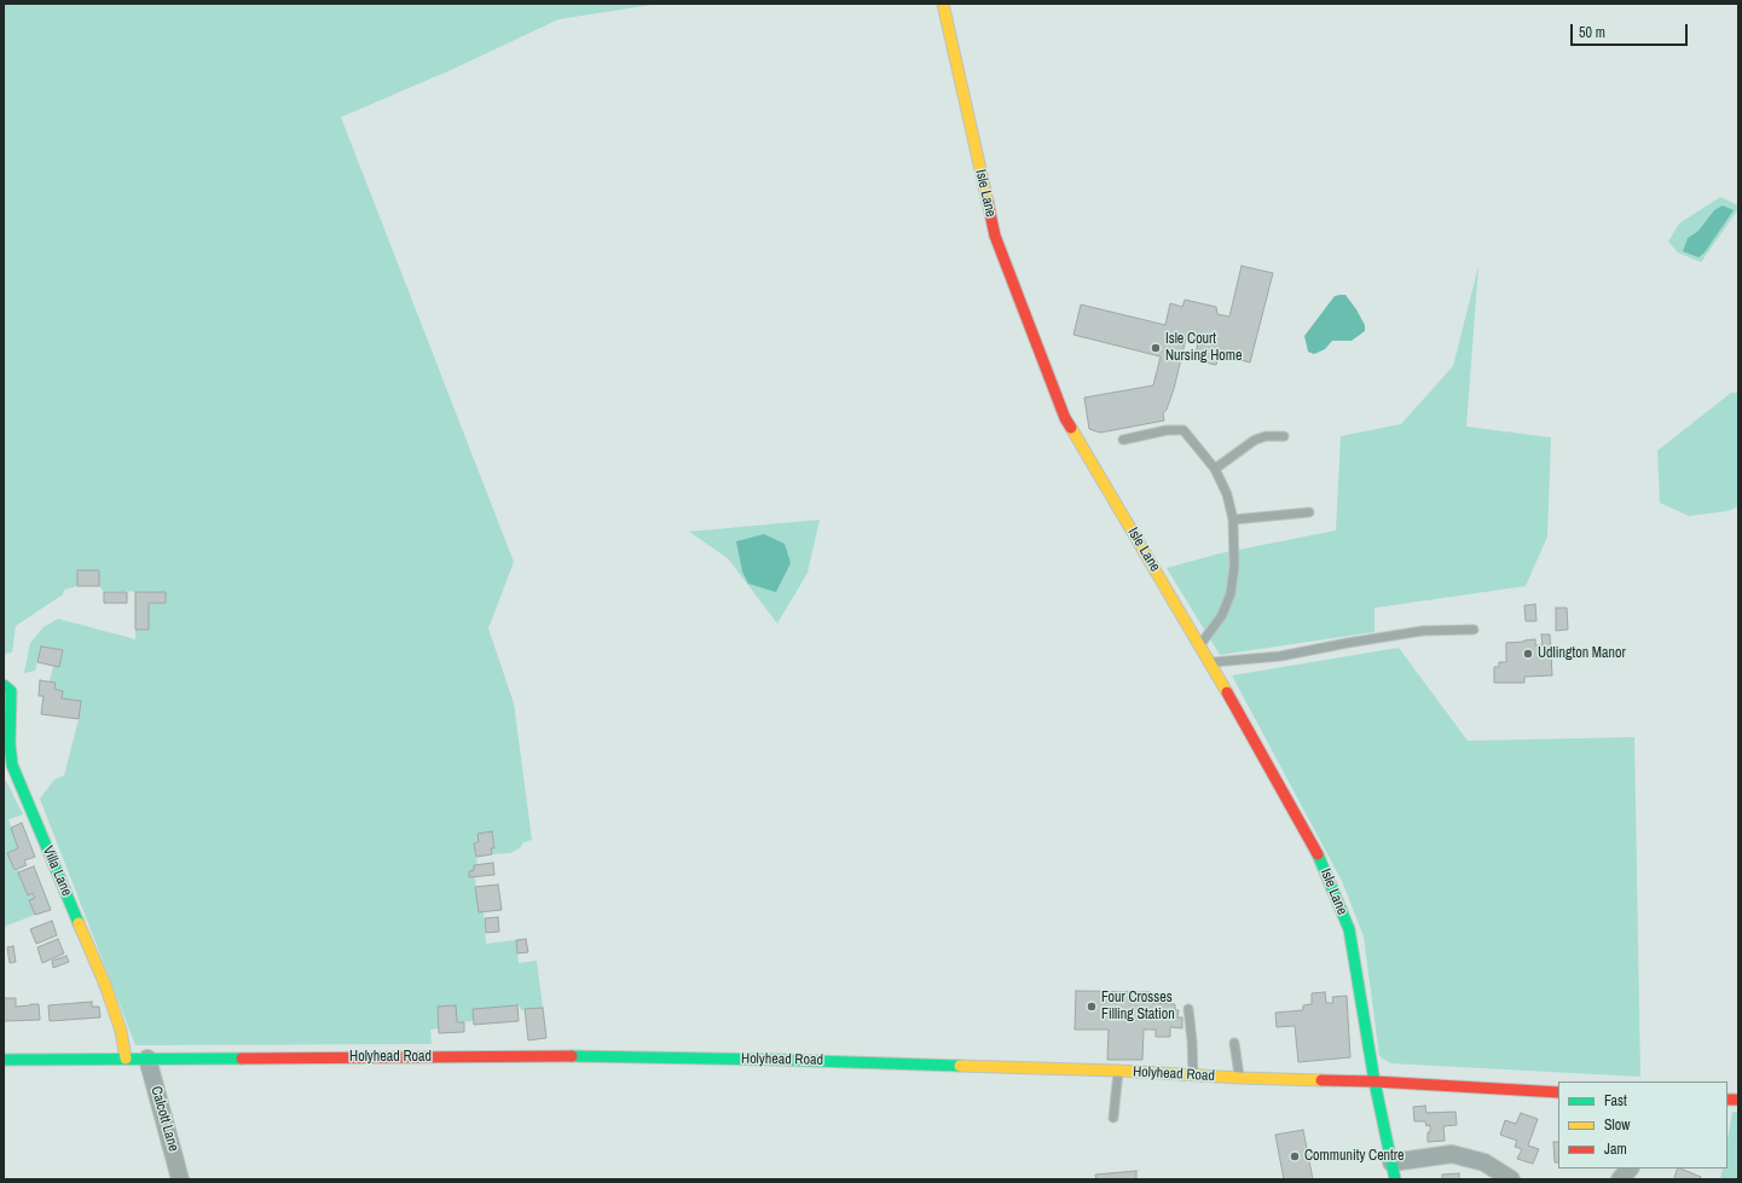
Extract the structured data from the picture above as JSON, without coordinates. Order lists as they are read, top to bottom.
{
  "streets": {
    "street": [
      "Isle Lane",
      "Villa Lane",
      "Holyhead Road",
      "Calcott Lane"
    ]
  },
  "crossings": [
    ["Isle Lane", "Holyhead Road"],
    ["Villa Lane", "Holyhead Road"],
    ["Holyhead Road", "Calcott Lane"]
  ],
  "places": [
    "Isle Court Nursing Home",
    "Udlington Manor",
    "Four Crosses Filling Station",
    "Community Centre"
  ],
  "legend": ["Fast", "Slow", "Jam"],
  "scale_bar": "50 m"
}
